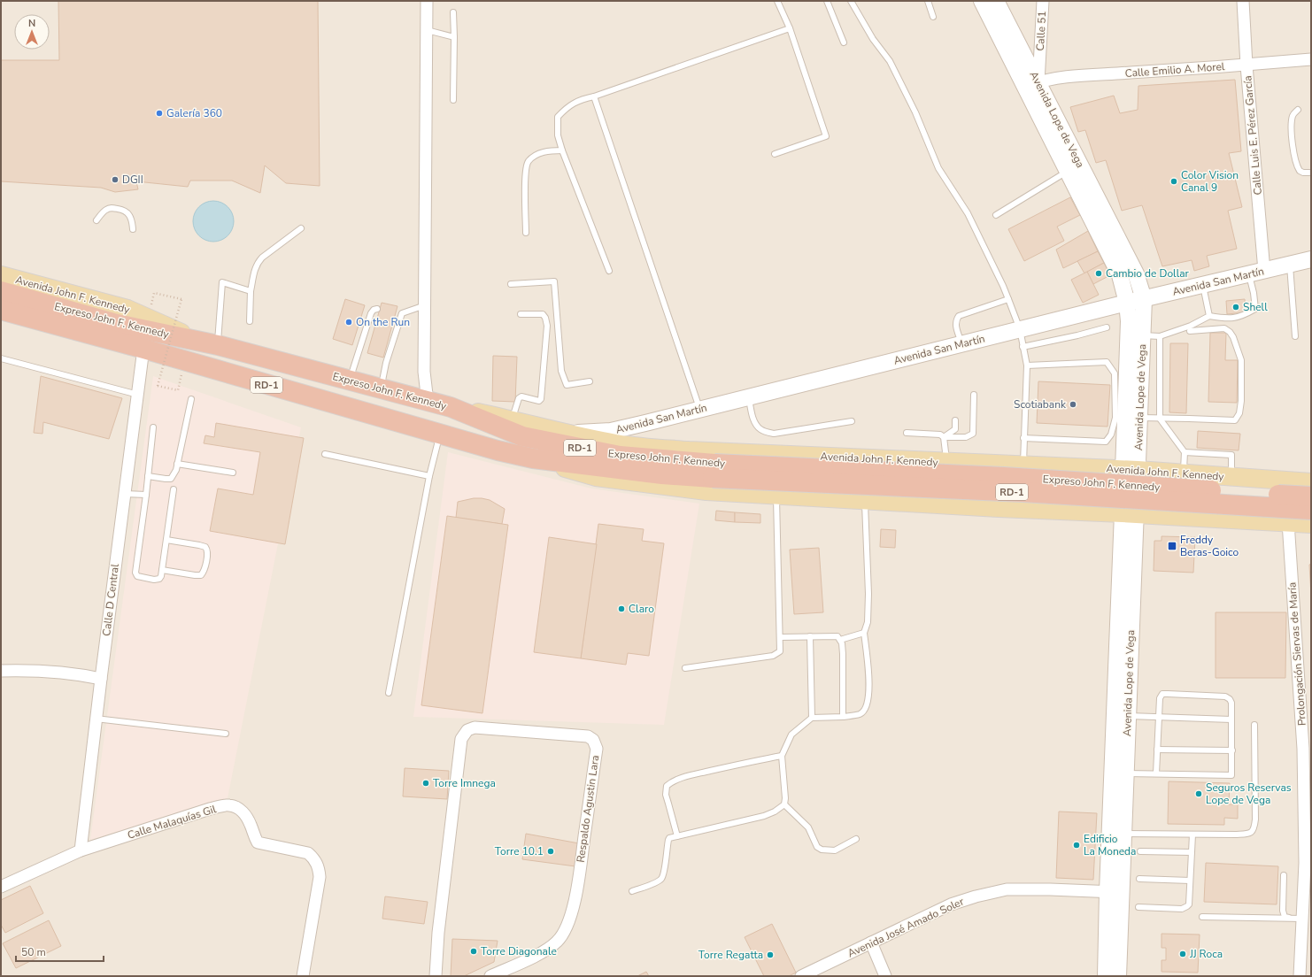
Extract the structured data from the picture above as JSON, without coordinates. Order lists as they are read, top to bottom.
{
  "streets": {
    "highway": ["Expreso John F. Kennedy", "RD-1"],
    "main road": ["Avenida Lope de Vega", "Avenida San Martín", "Avenida John F. Kennedy"],
    "street": [
      "Calle 51",
      "Calle Emilio A. Morel",
      "Calle Luis E. Pérez García",
      "Calle D Central",
      "Prolongación Siervas de María",
      "Respaldo Agustin Lara",
      "Calle Malaquías Gil",
      "Avenida José Amado Soler"
    ]
  },
  "crossings": [
    ["Calle 51", "Calle Emilio A. Morel"],
    ["Calle 51", "Avenida Lope de Vega"],
    ["Calle Emilio A. Morel", "Avenida Lope de Vega"],
    ["Calle Emilio A. Morel", "Calle Luis E. Pérez García"],
    ["Avenida Lope de Vega", "Avenida San Martín"],
    ["Avenida Lope de Vega", "Avenida John F. Kennedy"],
    ["Avenida Lope de Vega", "RD-1"],
    ["Avenida Lope de Vega", "Avenida José Amado Soler"],
    ["Calle Luis E. Pérez García", "Avenida San Martín"],
    ["Avenida San Martín", "Avenida John F. Kennedy"],
    ["Avenida John F. Kennedy", "Expreso John F. Kennedy"],
    ["Expreso John F. Kennedy", "RD-1"],
    ["Expreso John F. Kennedy", "Calle D Central"],
    ["RD-1", "Prolongación Siervas de María"],
    ["Calle D Central", "Calle Malaquías Gil"]
  ],
  "places": {
    "other": [
      "Galería 360",
      "DGII",
      "Color Vision Canal 9",
      "Cambio de Dollar",
      "Shell",
      "On the Run",
      "Scotiabank",
      "Claro",
      "Torre Imnega",
      "Seguros Reservas Lope de Vega",
      "Edificio La Moneda",
      "Torre 10.1",
      "Torre Diagonale",
      "JJ Roca",
      "Torre Regatta"
    ],
    "transit": ["Freddy Beras-Goico"]
  },
  "scale_bar": "50 m",
  "north": "top"
}
